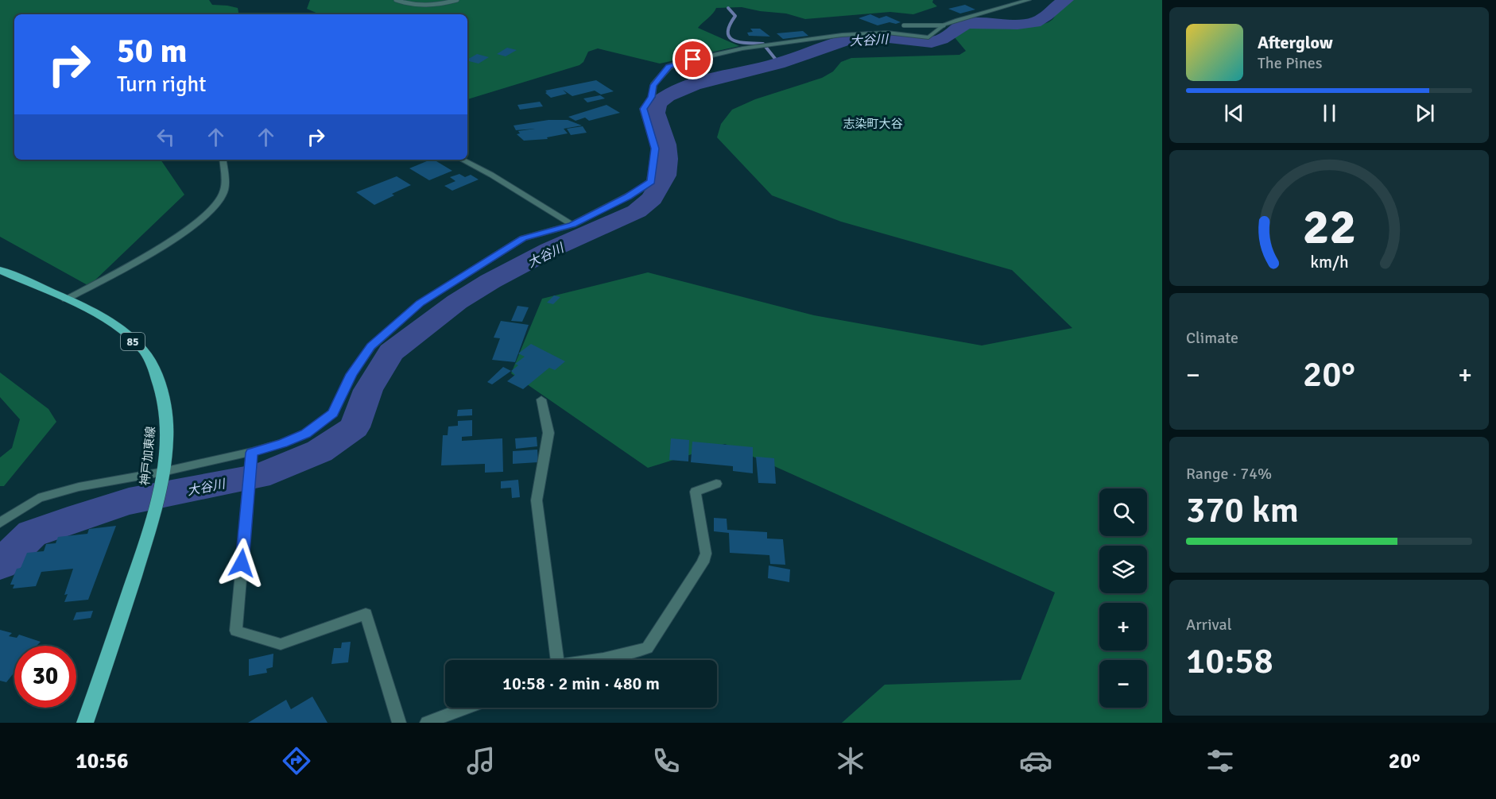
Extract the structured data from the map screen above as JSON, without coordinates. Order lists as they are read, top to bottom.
{
  "streets": {
    "main road": ["85", "神戸加東線"]
  },
  "districts": ["志染町大谷"],
  "water": ["大谷川"],
  "page": {
    "turn": ["50 m", "Turn right"],
    "song": ["Afterglow", "The Pines"],
    "tile": [
      "Climate",
      ["Range · 74%", "370 km"],
      ["Arrival", "10:58"]
    ],
    "heat": ["−", "20°", "+"],
    "map_buttons": ["+", "−"],
    "limit": "30",
    "trip": "10:58 · 2 min · 480 m",
    "tabs": ["10:56", "20°"],
    "gauge": ["22", "km/h"]
  }
}
